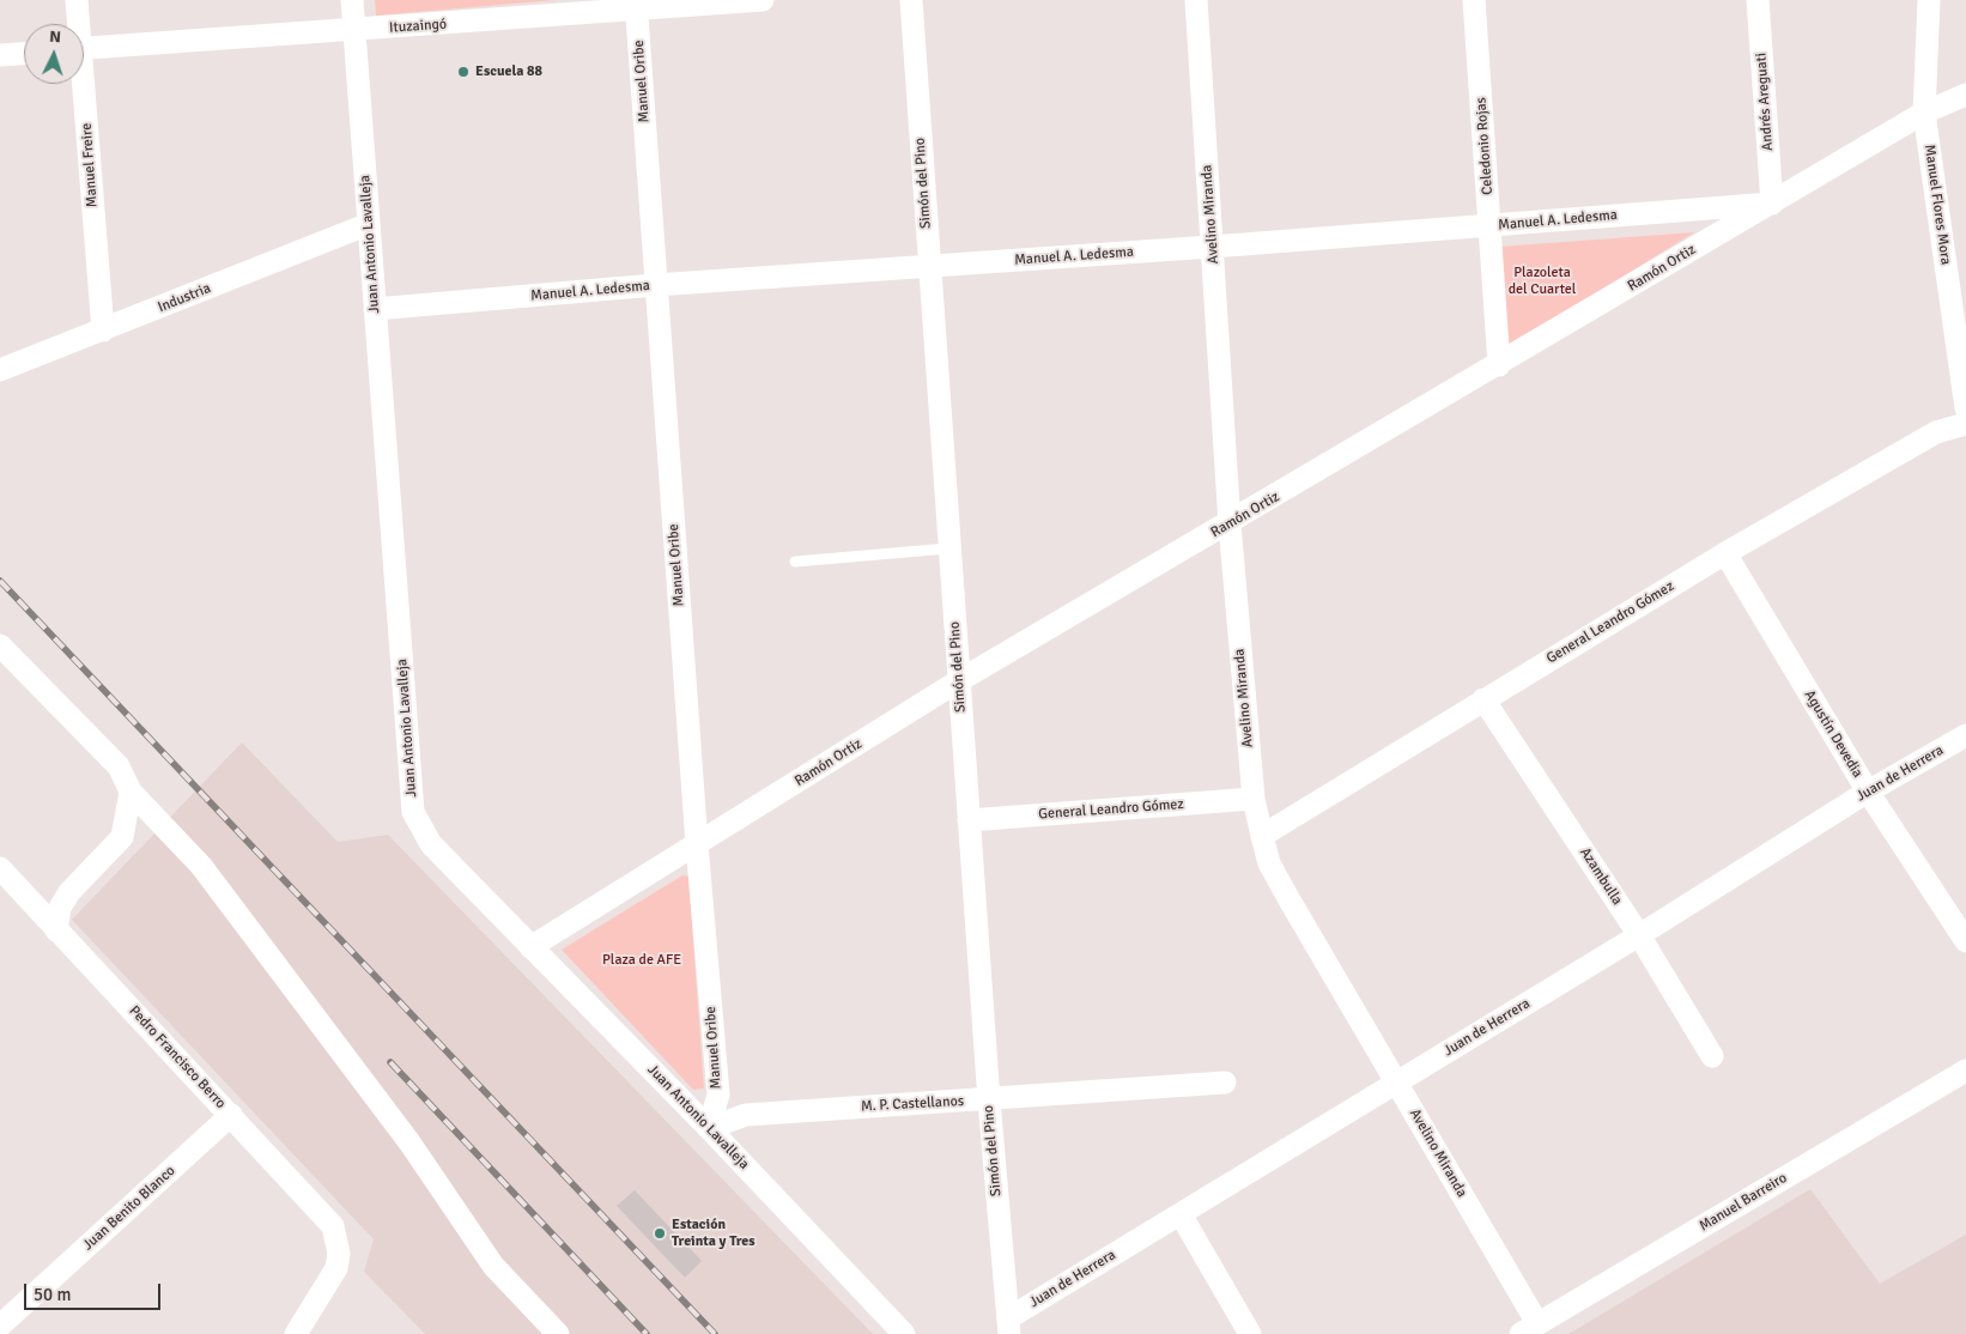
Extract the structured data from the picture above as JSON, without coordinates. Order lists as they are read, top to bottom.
{
  "streets": {
    "street": [
      "Ituzaingó",
      "Manuel Oribe",
      "Andrés Areguati",
      "Celedonio Rojas",
      "Manuel Freire",
      "Simón del Pino",
      "Manuel Flores Mora",
      "Avelino Miranda",
      "Manuel A. Ledesma",
      "Juan Antonio Lavalleja",
      "Ramón Ortiz",
      "Industria",
      "General Leandro Gómez",
      "Agustín Devedia",
      "Juan de Herrera",
      "Azambulla",
      "Pedro Francisco Berro",
      "M. P. Castellanos",
      "Manuel Barreiro",
      "Juan Benito Blanco"
    ]
  },
  "crossings": [
    ["Ituzaingó", "Manuel Oribe"],
    ["Ituzaingó", "Juan Antonio Lavalleja"],
    ["Manuel Oribe", "Manuel A. Ledesma"],
    ["Manuel Oribe", "Juan Antonio Lavalleja"],
    ["Manuel Oribe", "Ramón Ortiz"],
    ["Manuel Oribe", "M. P. Castellanos"],
    ["Andrés Areguati", "Manuel A. Ledesma"],
    ["Andrés Areguati", "Ramón Ortiz"],
    ["Celedonio Rojas", "Manuel A. Ledesma"],
    ["Celedonio Rojas", "Ramón Ortiz"],
    ["Manuel Freire", "Industria"],
    ["Simón del Pino", "Manuel A. Ledesma"],
    ["Simón del Pino", "Ramón Ortiz"],
    ["Simón del Pino", "General Leandro Gómez"],
    ["Simón del Pino", "Juan de Herrera"],
    ["Simón del Pino", "M. P. Castellanos"],
    ["Manuel Flores Mora", "Ramón Ortiz"],
    ["Avelino Miranda", "Manuel A. Ledesma"],
    ["Avelino Miranda", "Ramón Ortiz"],
    ["Avelino Miranda", "General Leandro Gómez"],
    ["Avelino Miranda", "Juan de Herrera"],
    ["Avelino Miranda", "Manuel Barreiro"],
    ["Manuel A. Ledesma", "Juan Antonio Lavalleja"],
    ["Manuel A. Ledesma", "Ramón Ortiz"],
    ["Juan Antonio Lavalleja", "Ramón Ortiz"],
    ["Juan Antonio Lavalleja", "Industria"],
    ["Juan Antonio Lavalleja", "M. P. Castellanos"],
    ["General Leandro Gómez", "Agustín Devedia"],
    ["General Leandro Gómez", "Azambulla"],
    ["Agustín Devedia", "Juan de Herrera"],
    ["Juan de Herrera", "Azambulla"],
    ["Pedro Francisco Berro", "Juan Benito Blanco"]
  ],
  "parks": ["Plazoleta del Cuartel", "Plaza de AFE"],
  "places": ["Escuela 88", "Estación Treinta y Tres"],
  "scale_bar": "50 m",
  "north": "top"
}
